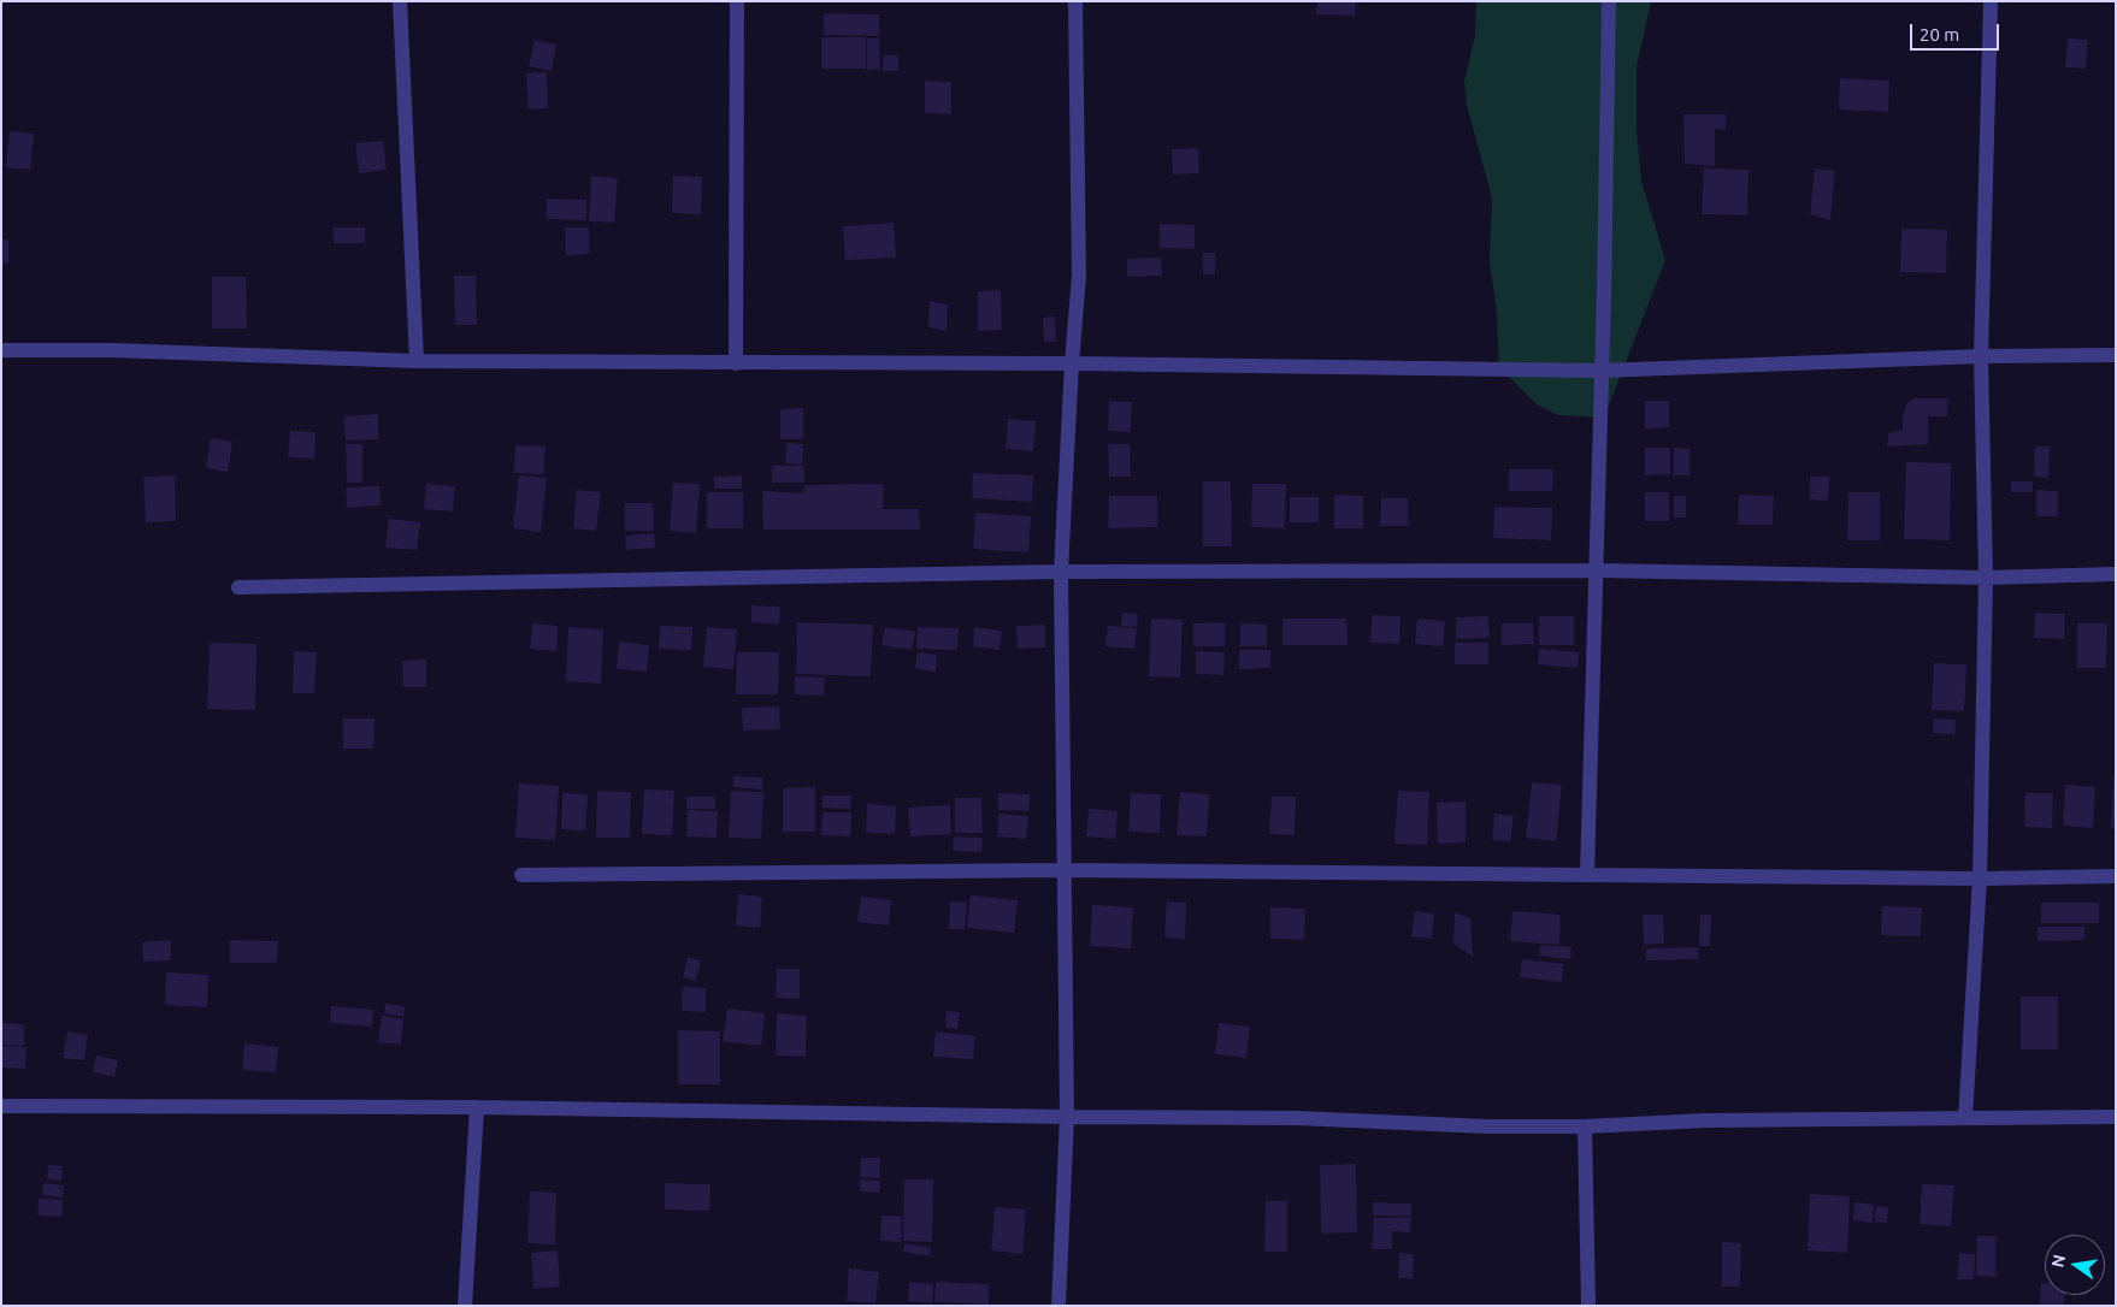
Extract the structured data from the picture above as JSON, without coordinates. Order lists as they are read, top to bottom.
{
  "scale_bar": "20 m",
  "north": "left"
}
